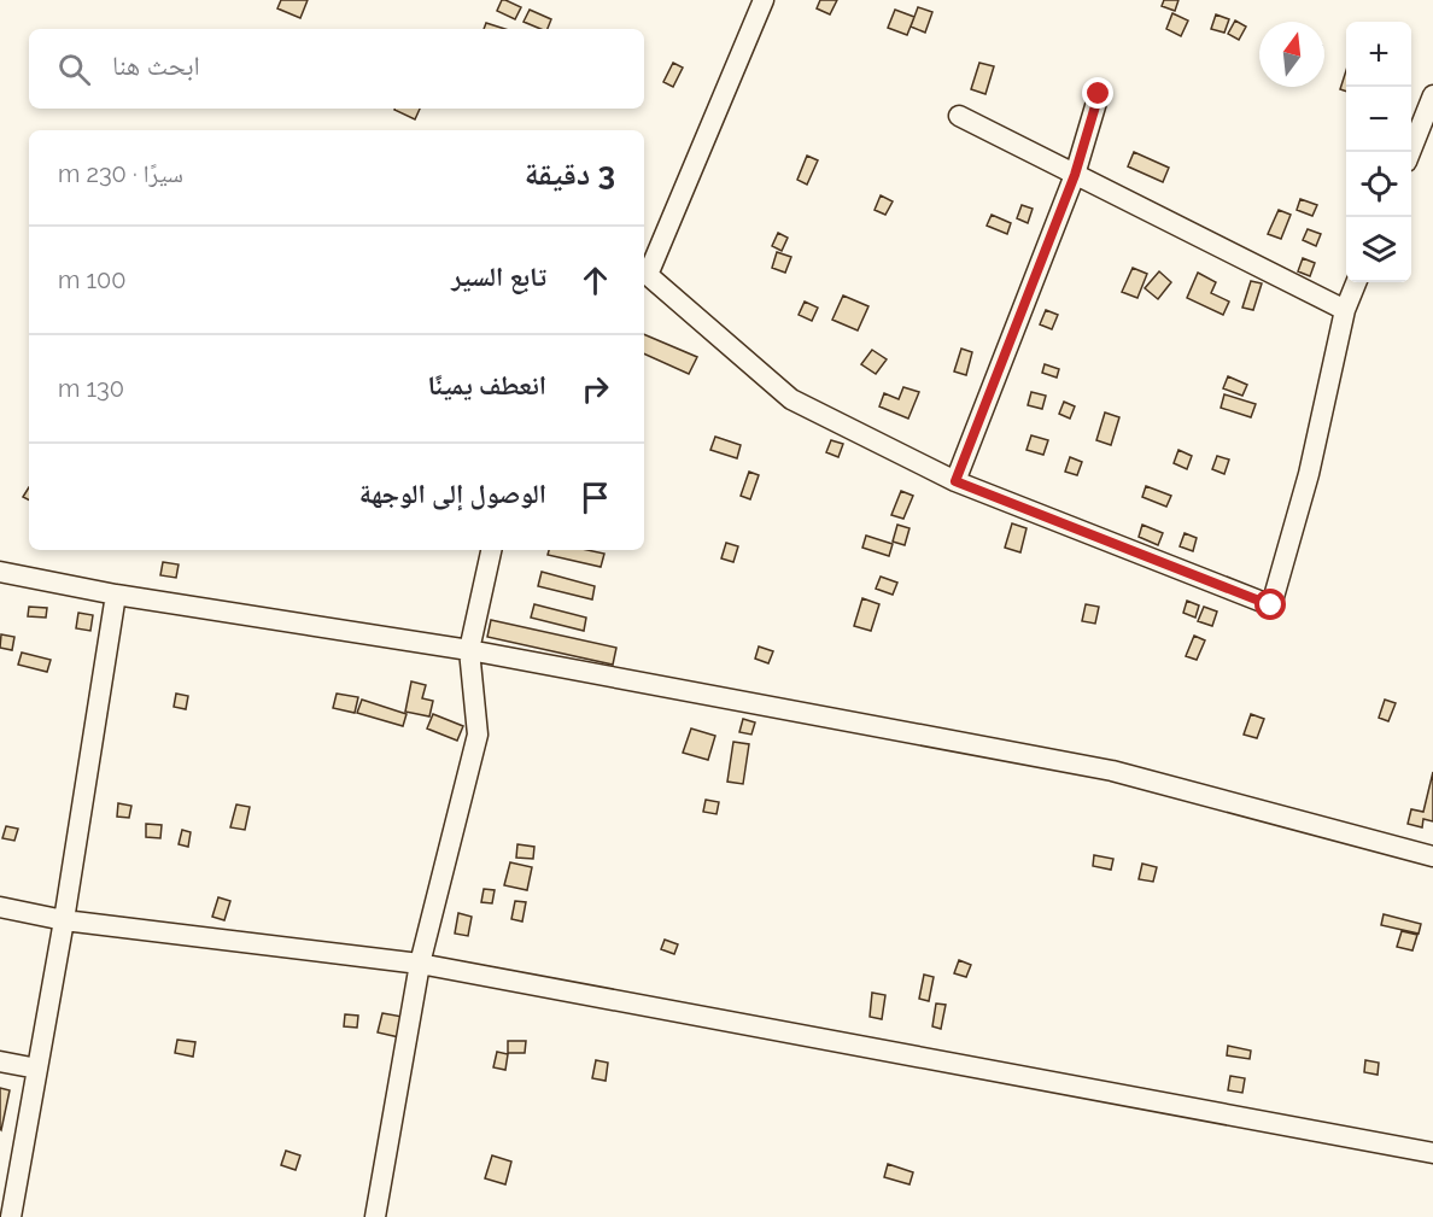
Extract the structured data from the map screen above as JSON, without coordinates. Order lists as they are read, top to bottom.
{
  "north": "top",
  "page": {
    "map_buttons": ["+", "−"],
    "search": "ابحث هنا",
    "heading": ["3 دقيقة", "سيرًا · 230 m"],
    "list": [
      ["تابع السير", "100 m"],
      ["انعطف يمينًا", "130 m"],
      "الوصول إلى الوجهة"
    ]
  }
}
